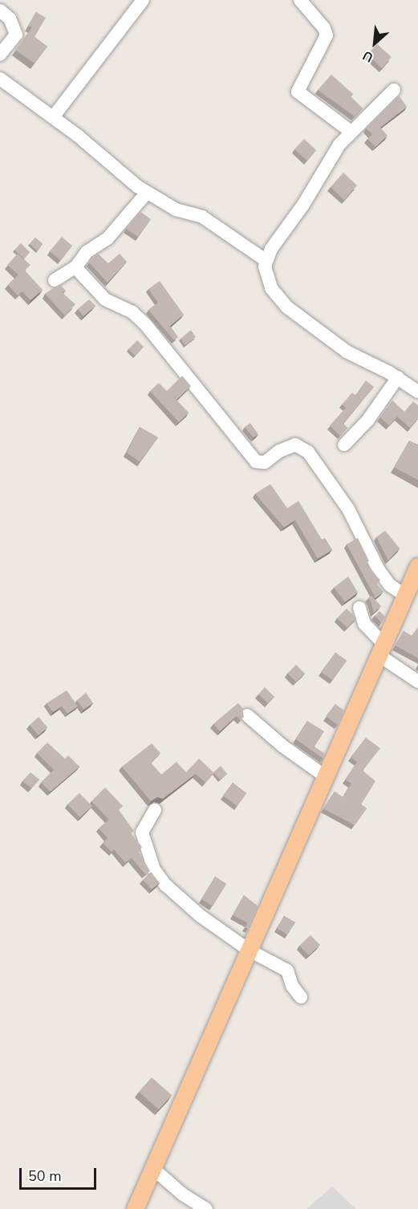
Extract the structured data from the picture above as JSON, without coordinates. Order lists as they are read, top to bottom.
{
  "scale_bar": "50 m",
  "north": "bottom left"
}
